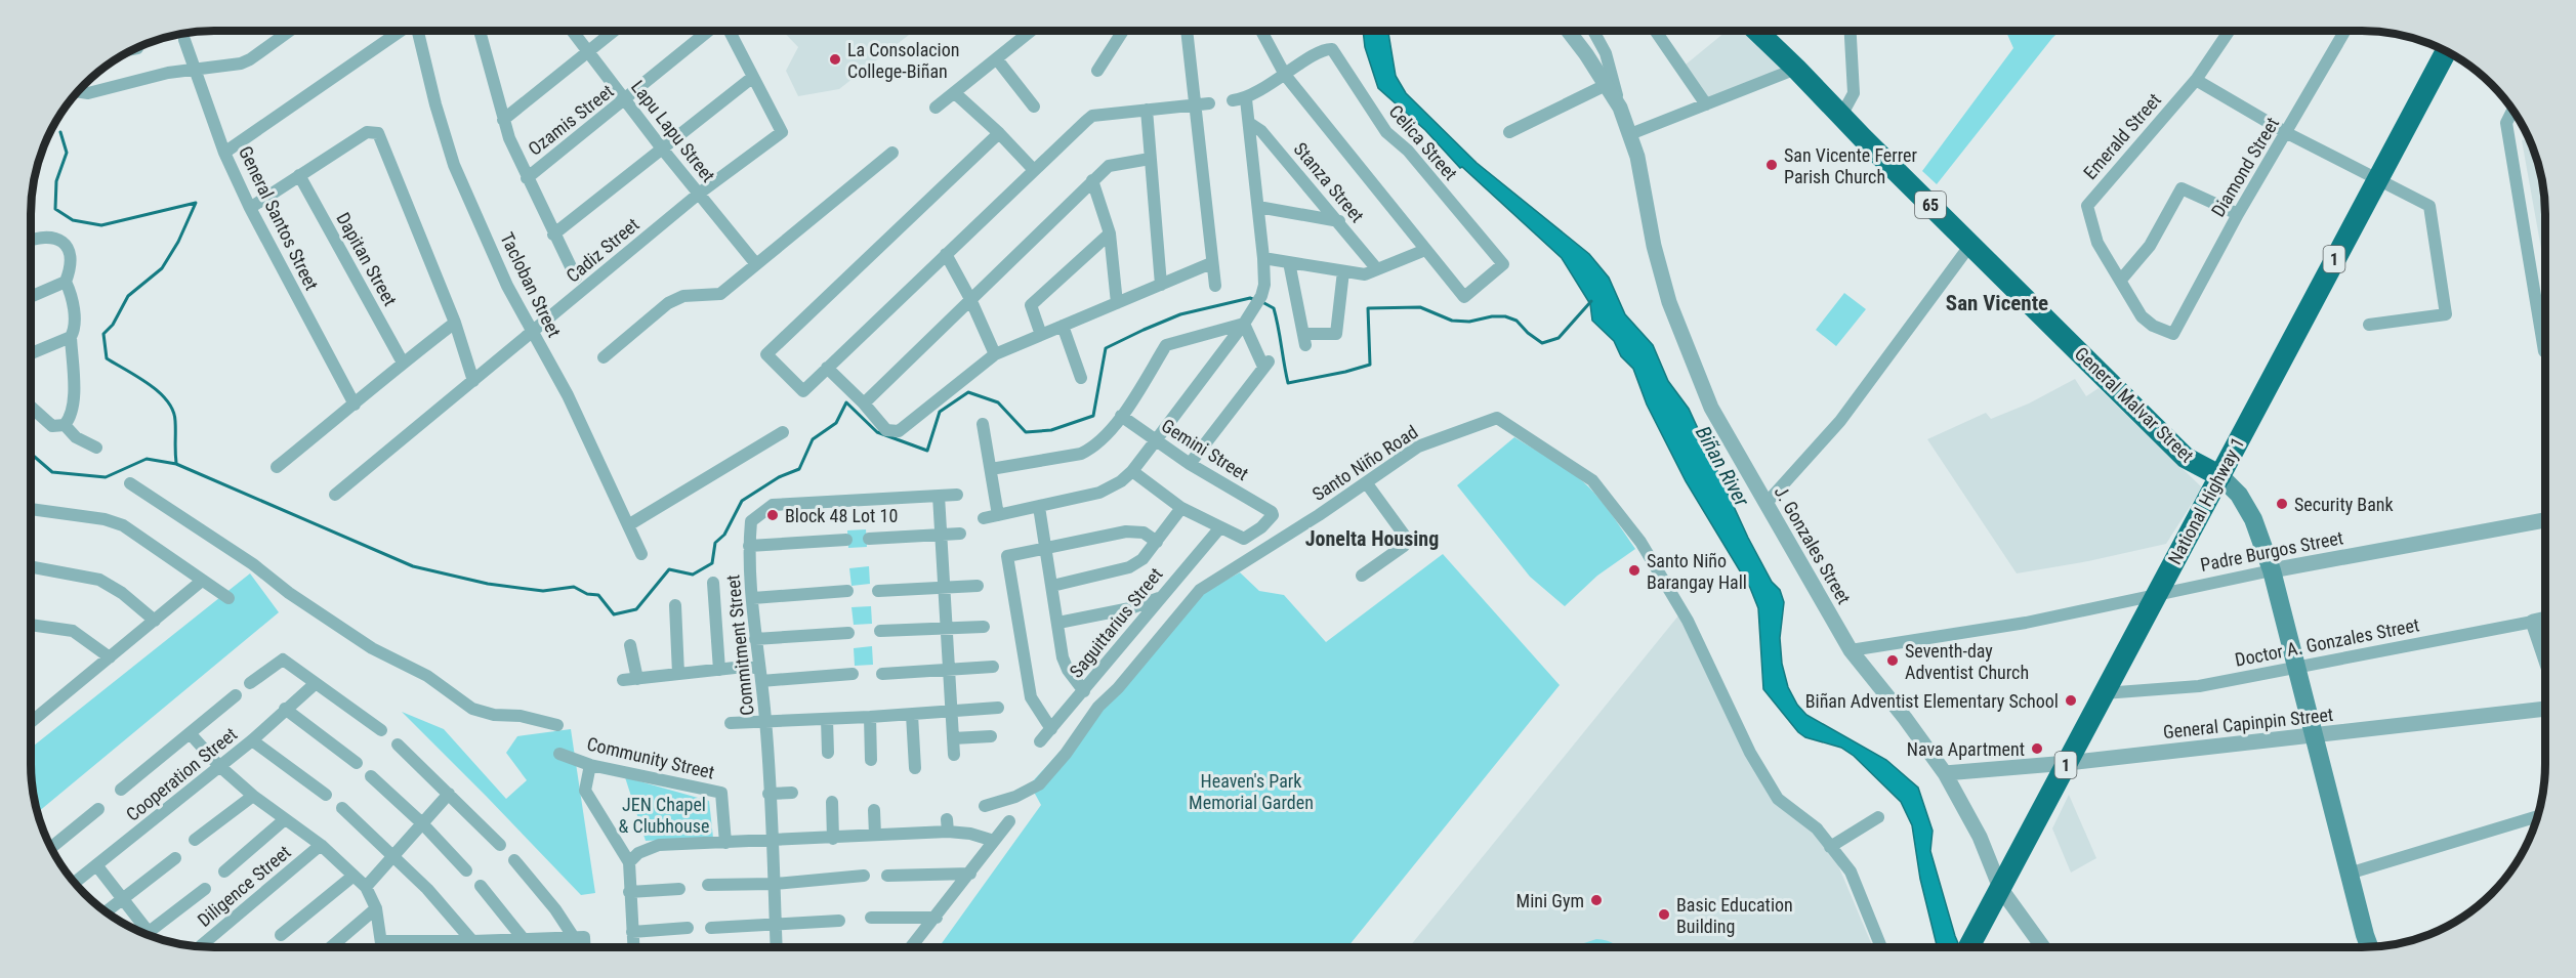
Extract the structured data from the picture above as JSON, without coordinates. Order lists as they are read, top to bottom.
{
  "streets": {
    "highway": [
      "65",
      "1",
      "General Malvar Street",
      "National Highway 1"
    ],
    "street": [
      "Ozamis Street",
      "Lapu Lapu Street",
      "Emerald Street",
      "Celica Street",
      "Diamond Street",
      "Stanza Street",
      "General Santos Street",
      "Cadiz Street",
      "Dapitan Street",
      "Tacloban Street",
      "Gemini Street",
      "Santo Niño Road",
      "J. Gonzales Street",
      "Padre Burgos Street",
      "Saguittarius Street",
      "Doctor A. Gonzales Street",
      "Commitment Street",
      "General Capinpin Street",
      "Community Street",
      "Cooperation Street",
      "Diligence Street"
    ]
  },
  "crossings": [
    ["Ozamis Street", "Lapu Lapu Street"],
    ["Lapu Lapu Street", "Cadiz Street"],
    ["Emerald Street", "Diamond Street"],
    ["Celica Street", "Stanza Street"],
    ["Cadiz Street", "Tacloban Street"],
    ["General Malvar Street", "National Highway 1"],
    ["General Malvar Street", "Padre Burgos Street"],
    ["General Malvar Street", "Doctor A. Gonzales Street"],
    ["General Malvar Street", "General Capinpin Street"],
    ["Gemini Street", "Saguittarius Street"],
    ["National Highway 1", "J. Gonzales Street"],
    ["National Highway 1", "Padre Burgos Street"],
    ["National Highway 1", "Doctor A. Gonzales Street"],
    ["National Highway 1", "General Capinpin Street"],
    ["J. Gonzales Street", "Padre Burgos Street"],
    ["J. Gonzales Street", "General Capinpin Street"]
  ],
  "districts": ["San Vicente", "Jonelta Housing"],
  "water": ["Biñan River"],
  "parks": ["Heaven's Park Memorial Garden", "JEN Chapel & Clubhouse"],
  "places": [
    "La Consolacion College-Biñan",
    "San Vicente Ferrer Parish Church",
    "Security Bank",
    "Block 48 Lot 10",
    "Santo Niño Barangay Hall",
    "Seventh-day Adventist Church",
    "Biñan Adventist Elementary School",
    "Nava Apartment",
    "Mini Gym",
    "Basic Education Building"
  ]
}
